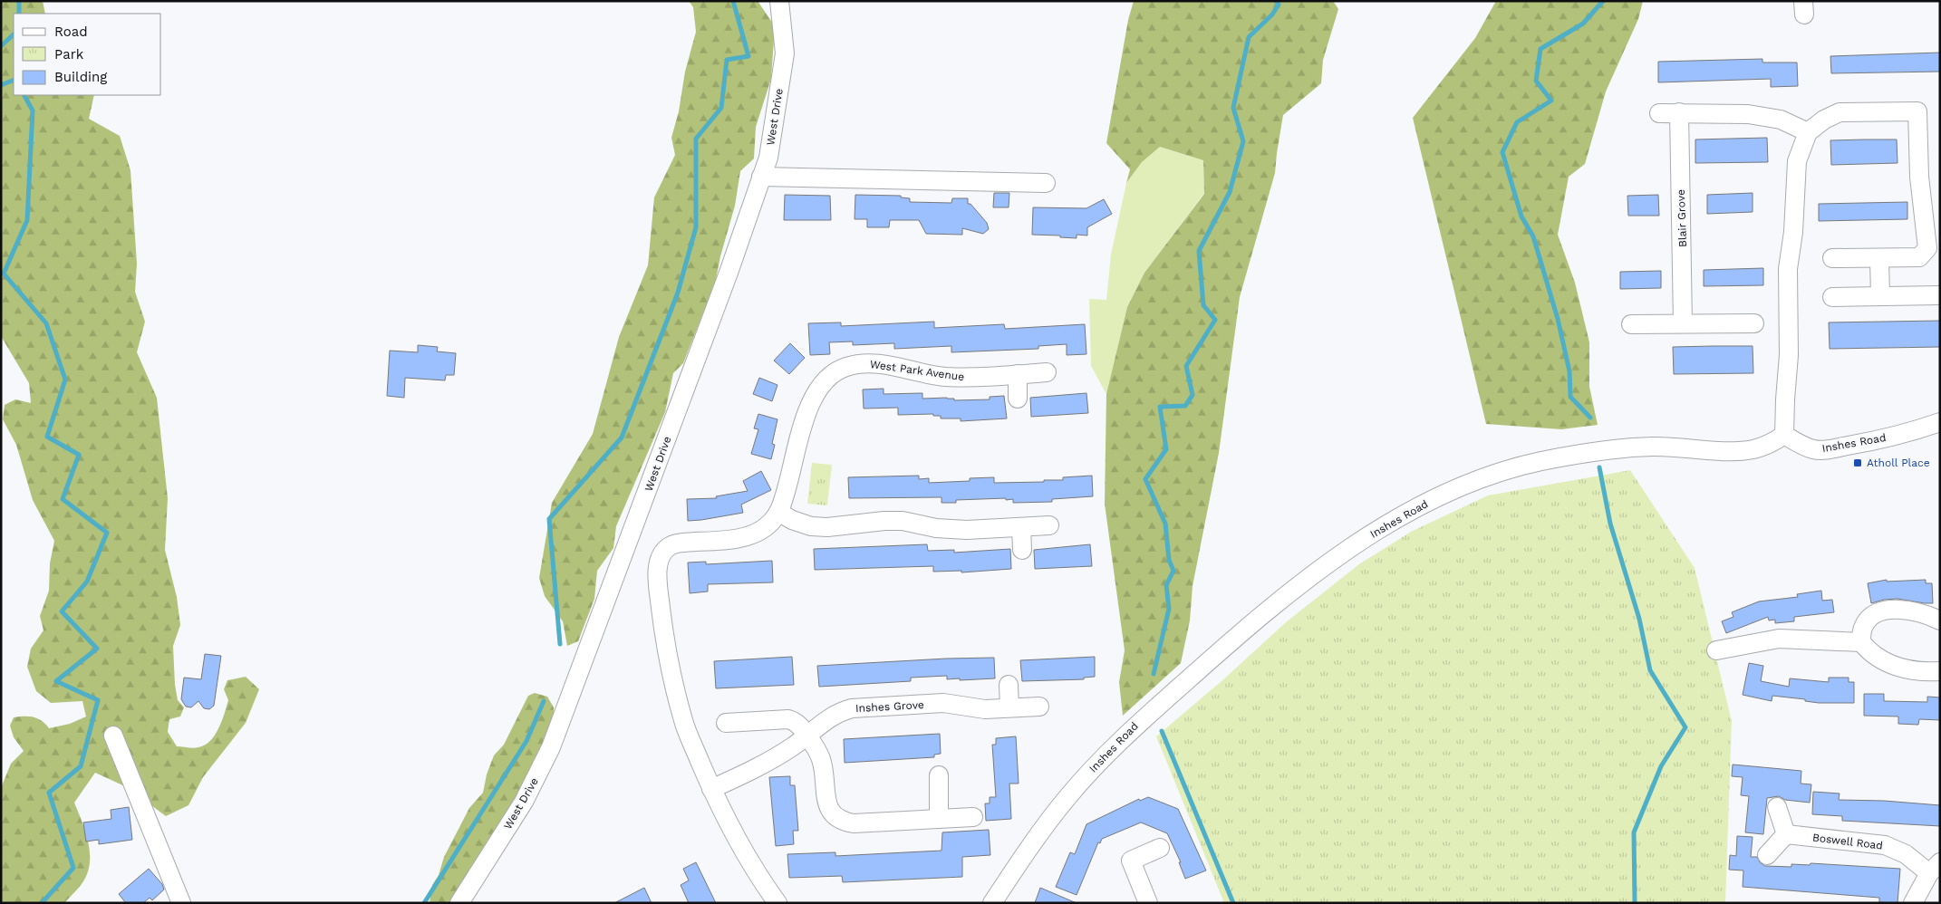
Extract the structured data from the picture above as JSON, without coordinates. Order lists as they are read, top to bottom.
{
  "streets": {
    "street": [
      "West Drive",
      "Blair Grove",
      "West Park Avenue",
      "Inshes Road",
      "Inshes Grove",
      "Boswell Road"
    ]
  },
  "places": {
    "transit": ["Atholl Place"]
  },
  "legend": ["Road", "Park", "Building"]
}
